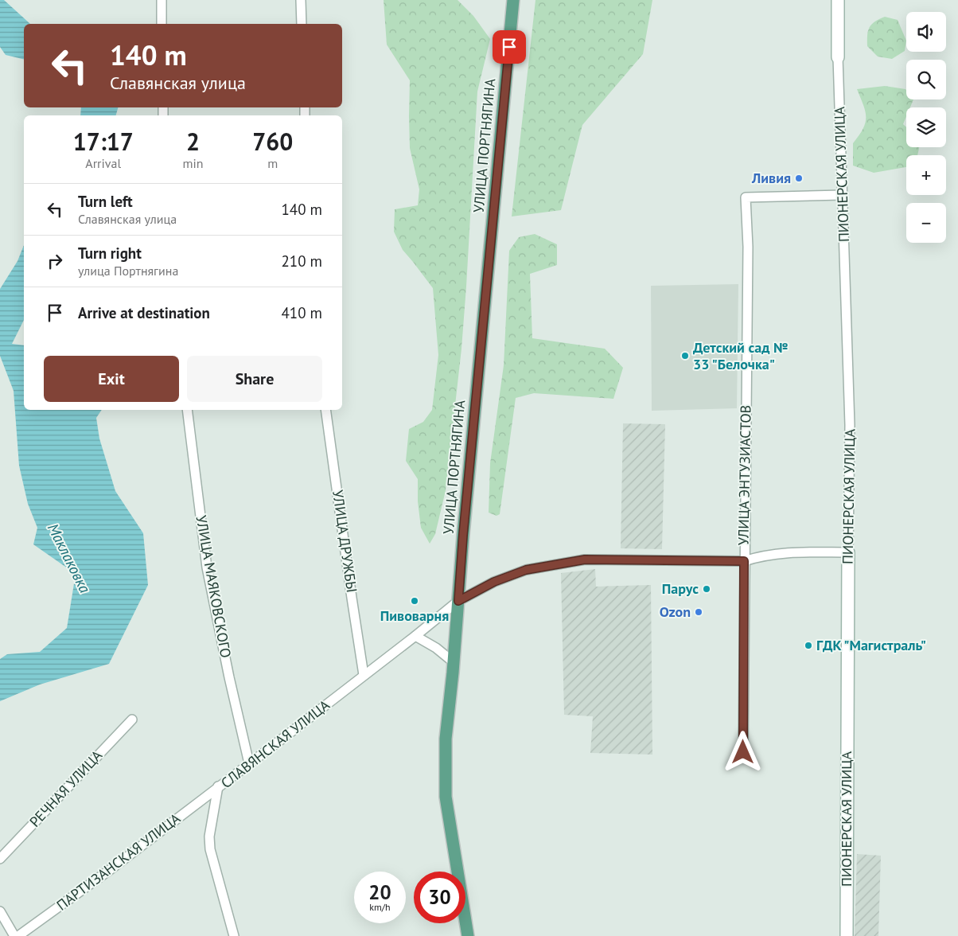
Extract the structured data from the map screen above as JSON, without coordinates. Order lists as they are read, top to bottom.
{
  "streets": {
    "main road": ["УЛИЦА ПОРТНЯГИНА"],
    "street": [
      "ПИОНЕРСКАЯ УЛИЦА",
      "УЛИЦА ЭНТУЗИАСТОВ",
      "УЛИЦА ДРУЖБЫ",
      "УЛИЦА МАЯКОВСКОГО",
      "СЛАВЯНСКАЯ УЛИЦА",
      "РЕЧНАЯ УЛИЦА",
      "ПАРТИЗАНСКАЯ УЛИЦА"
    ]
  },
  "crossings": [
    ["УЛИЦА ПОРТНЯГИНА", "СЛАВЯНСКАЯ УЛИЦА"],
    ["ПИОНЕРСКАЯ УЛИЦА", "УЛИЦА ЭНТУЗИАСТОВ"],
    ["ПИОНЕРСКАЯ УЛИЦА", "СЛАВЯНСКАЯ УЛИЦА"],
    ["УЛИЦА ЭНТУЗИАСТОВ", "СЛАВЯНСКАЯ УЛИЦА"],
    ["УЛИЦА ДРУЖБЫ", "СЛАВЯНСКАЯ УЛИЦА"],
    ["УЛИЦА МАЯКОВСКОГО", "СЛАВЯНСКАЯ УЛИЦА"],
    ["СЛАВЯНСКАЯ УЛИЦА", "ПАРТИЗАНСКАЯ УЛИЦА"]
  ],
  "water": ["Маклаковка"],
  "places": [
    "Ливия",
    "Детский сад № 33 \"Белочка\"",
    "Парус",
    "Пивоварня",
    "Ozon",
    "ГДК \"Магистраль\""
  ],
  "page": {
    "map_buttons": ["+", "−"],
    "turn": ["140 m", "Славянская улица"],
    "eta": [
      "17:17",
      "Arrival",
      "2",
      "min",
      "760",
      "m"
    ],
    "list": [
      {
        "name": "Turn left",
        "note": "Славянская улица",
        "value": "140 m"
      },
      {
        "name": "Turn right",
        "note": "улица Портнягина",
        "value": "210 m"
      },
      {
        "name": "Arrive at destination",
        "value": "410 m"
      }
    ],
    "buttons": ["Exit", "Share"],
    "speed": "20 km/h",
    "limit": "30"
  }
}
